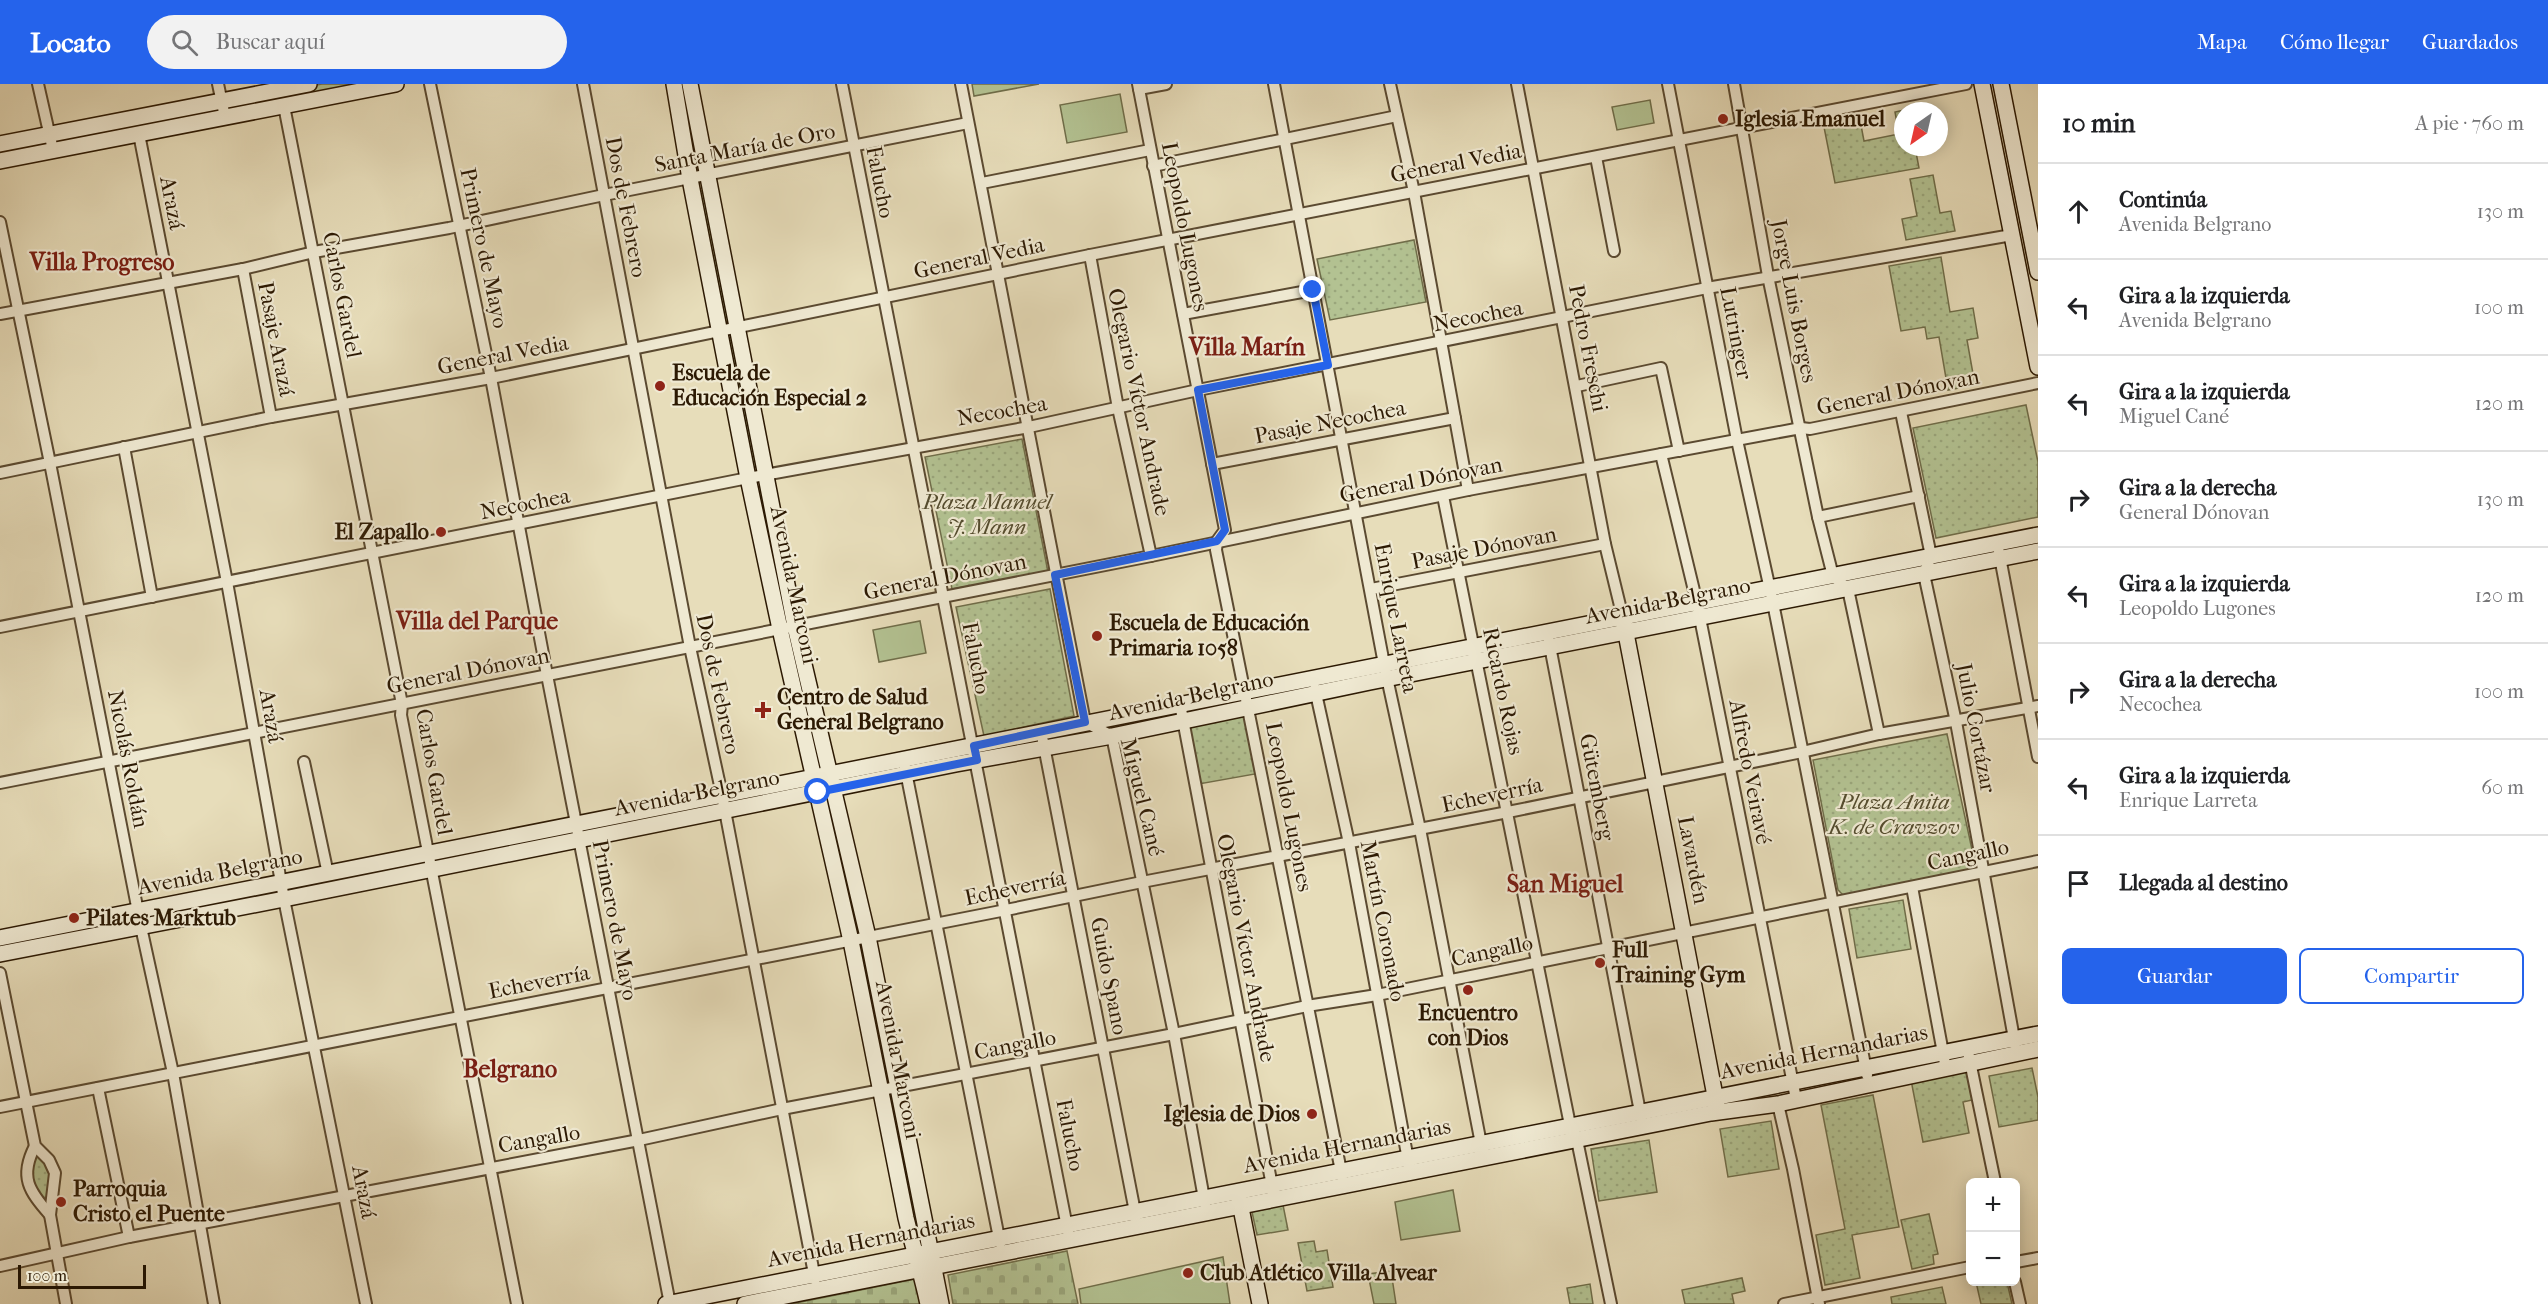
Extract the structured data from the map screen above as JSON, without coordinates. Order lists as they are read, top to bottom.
{
  "streets": {
    "main road": [
      "Avenida Marconi",
      "Avenida Belgrano",
      "Lavardén",
      "Avenida Hernandarias"
    ],
    "street": [
      "Santa María de Oro",
      "General Vedia",
      "Falucho",
      "Arazá",
      "Dos de Febrero",
      "Leopoldo Lugones",
      "Primero de Mayo",
      "Carlos Gardel",
      "Jorge Luis Borges",
      "Necochea",
      "Lutringer",
      "Pasaje Arazá",
      "Pedro Freschi",
      "General Dónovan",
      "Olegario Víctor Andrade",
      "Pasaje Necochea",
      "Pasaje Dónovan",
      "Enrique Larreta",
      "Ricardo Rojas",
      "Julio Cortázar",
      "Nicolás Roldán",
      "Alfredo Veiravé",
      "Gütemberg",
      "Echeverría",
      "Miguel Cané",
      "Cangallo",
      "Martín Coronado",
      "Guido Spano"
    ]
  },
  "crossings": [
    ["Santa María de Oro", "Falucho"],
    ["Santa María de Oro", "Arazá"],
    ["Santa María de Oro", "Dos de Febrero"],
    ["Santa María de Oro", "Primero de Mayo"],
    ["Santa María de Oro", "Carlos Gardel"],
    ["Santa María de Oro", "Pasaje Arazá"],
    ["Santa María de Oro", "Avenida Marconi"],
    ["Santa María de Oro", "Nicolás Roldán"],
    ["General Vedia", "Falucho"],
    ["General Vedia", "Arazá"],
    ["General Vedia", "Dos de Febrero"],
    ["General Vedia", "Leopoldo Lugones"],
    ["General Vedia", "Primero de Mayo"],
    ["General Vedia", "Carlos Gardel"],
    ["General Vedia", "Jorge Luis Borges"],
    ["General Vedia", "Lutringer"],
    ["General Vedia", "Pasaje Arazá"],
    ["General Vedia", "Pedro Freschi"],
    ["General Vedia", "Olegario Víctor Andrade"],
    ["General Vedia", "Avenida Marconi"],
    ["General Vedia", "Enrique Larreta"],
    ["General Vedia", "Nicolás Roldán"],
    ["Falucho", "Necochea"],
    ["Falucho", "General Dónovan"],
    ["Falucho", "Avenida Belgrano"],
    ["Falucho", "Echeverría"],
    ["Falucho", "Cangallo"],
    ["Falucho", "Avenida Hernandarias"],
    ["Arazá", "Necochea"],
    ["Arazá", "General Dónovan"],
    ["Arazá", "Avenida Belgrano"],
    ["Arazá", "Echeverría"],
    ["Arazá", "Cangallo"],
    ["Dos de Febrero", "Necochea"],
    ["Dos de Febrero", "General Dónovan"],
    ["Dos de Febrero", "Avenida Belgrano"],
    ["Dos de Febrero", "Echeverría"],
    ["Dos de Febrero", "Cangallo"],
    ["Dos de Febrero", "Avenida Hernandarias"],
    ["Leopoldo Lugones", "Necochea"],
    ["Leopoldo Lugones", "General Dónovan"],
    ["Leopoldo Lugones", "Pasaje Necochea"],
    ["Leopoldo Lugones", "Avenida Belgrano"],
    ["Leopoldo Lugones", "Echeverría"],
    ["Leopoldo Lugones", "Cangallo"],
    ["Leopoldo Lugones", "Avenida Hernandarias"],
    ["Primero de Mayo", "Necochea"],
    ["Primero de Mayo", "General Dónovan"],
    ["Primero de Mayo", "Avenida Belgrano"],
    ["Primero de Mayo", "Echeverría"],
    ["Primero de Mayo", "Cangallo"],
    ["Primero de Mayo", "Avenida Hernandarias"],
    ["Carlos Gardel", "Necochea"],
    ["Carlos Gardel", "General Dónovan"],
    ["Carlos Gardel", "Avenida Belgrano"],
    ["Carlos Gardel", "Echeverría"],
    ["Carlos Gardel", "Cangallo"],
    ["Jorge Luis Borges", "Necochea"],
    ["Jorge Luis Borges", "General Dónovan"],
    ["Jorge Luis Borges", "Avenida Belgrano"],
    ["Necochea", "Lutringer"],
    ["Necochea", "Pedro Freschi"],
    ["Necochea", "Olegario Víctor Andrade"],
    ["Necochea", "Avenida Marconi"],
    ["Necochea", "Enrique Larreta"],
    ["Necochea", "Nicolás Roldán"],
    ["Lutringer", "General Dónovan"],
    ["Lutringer", "Avenida Belgrano"],
    ["Pedro Freschi", "General Dónovan"],
    ["Pedro Freschi", "Pasaje Dónovan"],
    ["Pedro Freschi", "Avenida Belgrano"],
    ["Pedro Freschi", "Lavardén"],
    ["General Dónovan", "Olegario Víctor Andrade"],
    ["General Dónovan", "Avenida Marconi"],
    ["General Dónovan", "Enrique Larreta"],
    ["General Dónovan", "Ricardo Rojas"],
    ["General Dónovan", "Nicolás Roldán"],
    ["General Dónovan", "Alfredo Veiravé"],
    ["Olegario Víctor Andrade", "Avenida Belgrano"],
    ["Olegario Víctor Andrade", "Echeverría"],
    ["Olegario Víctor Andrade", "Cangallo"],
    ["Olegario Víctor Andrade", "Avenida Hernandarias"],
    ["Pasaje Necochea", "Enrique Larreta"],
    ["Pasaje Dónovan", "Enrique Larreta"],
    ["Pasaje Dónovan", "Ricardo Rojas"],
    ["Avenida Marconi", "Avenida Belgrano"],
    ["Avenida Marconi", "Echeverría"],
    ["Avenida Marconi", "Cangallo"],
    ["Avenida Marconi", "Avenida Hernandarias"],
    ["Avenida Belgrano", "Enrique Larreta"],
    ["Avenida Belgrano", "Ricardo Rojas"],
    ["Avenida Belgrano", "Julio Cortázar"],
    ["Avenida Belgrano", "Nicolás Roldán"],
    ["Avenida Belgrano", "Alfredo Veiravé"],
    ["Avenida Belgrano", "Gütemberg"],
    ["Avenida Belgrano", "Miguel Cané"],
    ["Avenida Belgrano", "Lavardén"],
    ["Avenida Belgrano", "Martín Coronado"],
    ["Avenida Belgrano", "Guido Spano"],
    ["Enrique Larreta", "Echeverría"],
    ["Enrique Larreta", "Cangallo"],
    ["Enrique Larreta", "Avenida Hernandarias"],
    ["Ricardo Rojas", "Echeverría"],
    ["Ricardo Rojas", "Cangallo"],
    ["Ricardo Rojas", "Avenida Hernandarias"],
    ["Julio Cortázar", "Echeverría"],
    ["Julio Cortázar", "Cangallo"],
    ["Julio Cortázar", "Avenida Hernandarias"],
    ["Nicolás Roldán", "Echeverría"],
    ["Nicolás Roldán", "Cangallo"],
    ["Alfredo Veiravé", "Echeverría"],
    ["Alfredo Veiravé", "Cangallo"],
    ["Alfredo Veiravé", "Avenida Hernandarias"],
    ["Gütemberg", "Echeverría"],
    ["Gütemberg", "Cangallo"],
    ["Gütemberg", "Avenida Hernandarias"],
    ["Echeverría", "Miguel Cané"],
    ["Echeverría", "Lavardén"],
    ["Echeverría", "Martín Coronado"],
    ["Echeverría", "Guido Spano"],
    ["Miguel Cané", "Cangallo"],
    ["Miguel Cané", "Avenida Hernandarias"],
    ["Cangallo", "Lavardén"],
    ["Cangallo", "Martín Coronado"],
    ["Cangallo", "Guido Spano"],
    ["Lavardén", "Avenida Hernandarias"],
    ["Martín Coronado", "Avenida Hernandarias"],
    ["Guido Spano", "Avenida Hernandarias"]
  ],
  "districts": [
    "Villa Progreso",
    "Villa Marín",
    "Villa del Parque",
    "San Miguel",
    "Belgrano"
  ],
  "parks": ["Plaza Manuel J. Mann", "Plaza Anita K. de Cravzov"],
  "places": {
    "other": [
      "Iglesia Emanuel",
      "Escuela de Educación Especial 2",
      "El Zapallo",
      "Escuela de Educación Primaria 1058",
      "Pilates Marktub",
      "Full Training Gym",
      "Encuentro con Dios",
      "Iglesia de Dios",
      "Parroquia Cristo el Puente",
      "Club Atlético Villa Alvear"
    ],
    "health": ["Centro de Salud General Belgrano"]
  },
  "scale_bar": "100 m",
  "north": "bottom left",
  "page": {
    "header": "Locato",
    "search": "Buscar aquí",
    "nav": ["Mapa", "Cómo llegar", "Guardados"],
    "heading": ["10 min", "A pie · 760 m"],
    "list": [
      ["Continúa", "Avenida Belgrano", "130 m"],
      ["Gira a la izquierda", "Avenida Belgrano", "100 m"],
      ["Gira a la izquierda", "Miguel Cané", "120 m"],
      ["Gira a la derecha", "General Dónovan", "130 m"],
      ["Gira a la izquierda", "Leopoldo Lugones", "120 m"],
      ["Gira a la derecha", "Necochea", "100 m"],
      ["Gira a la izquierda", "Enrique Larreta", "60 m"],
      "Llegada al destino"
    ],
    "buttons": ["Guardar", "Compartir"],
    "map_buttons": ["+", "−"],
    "scale": "100 m"
  }
}
